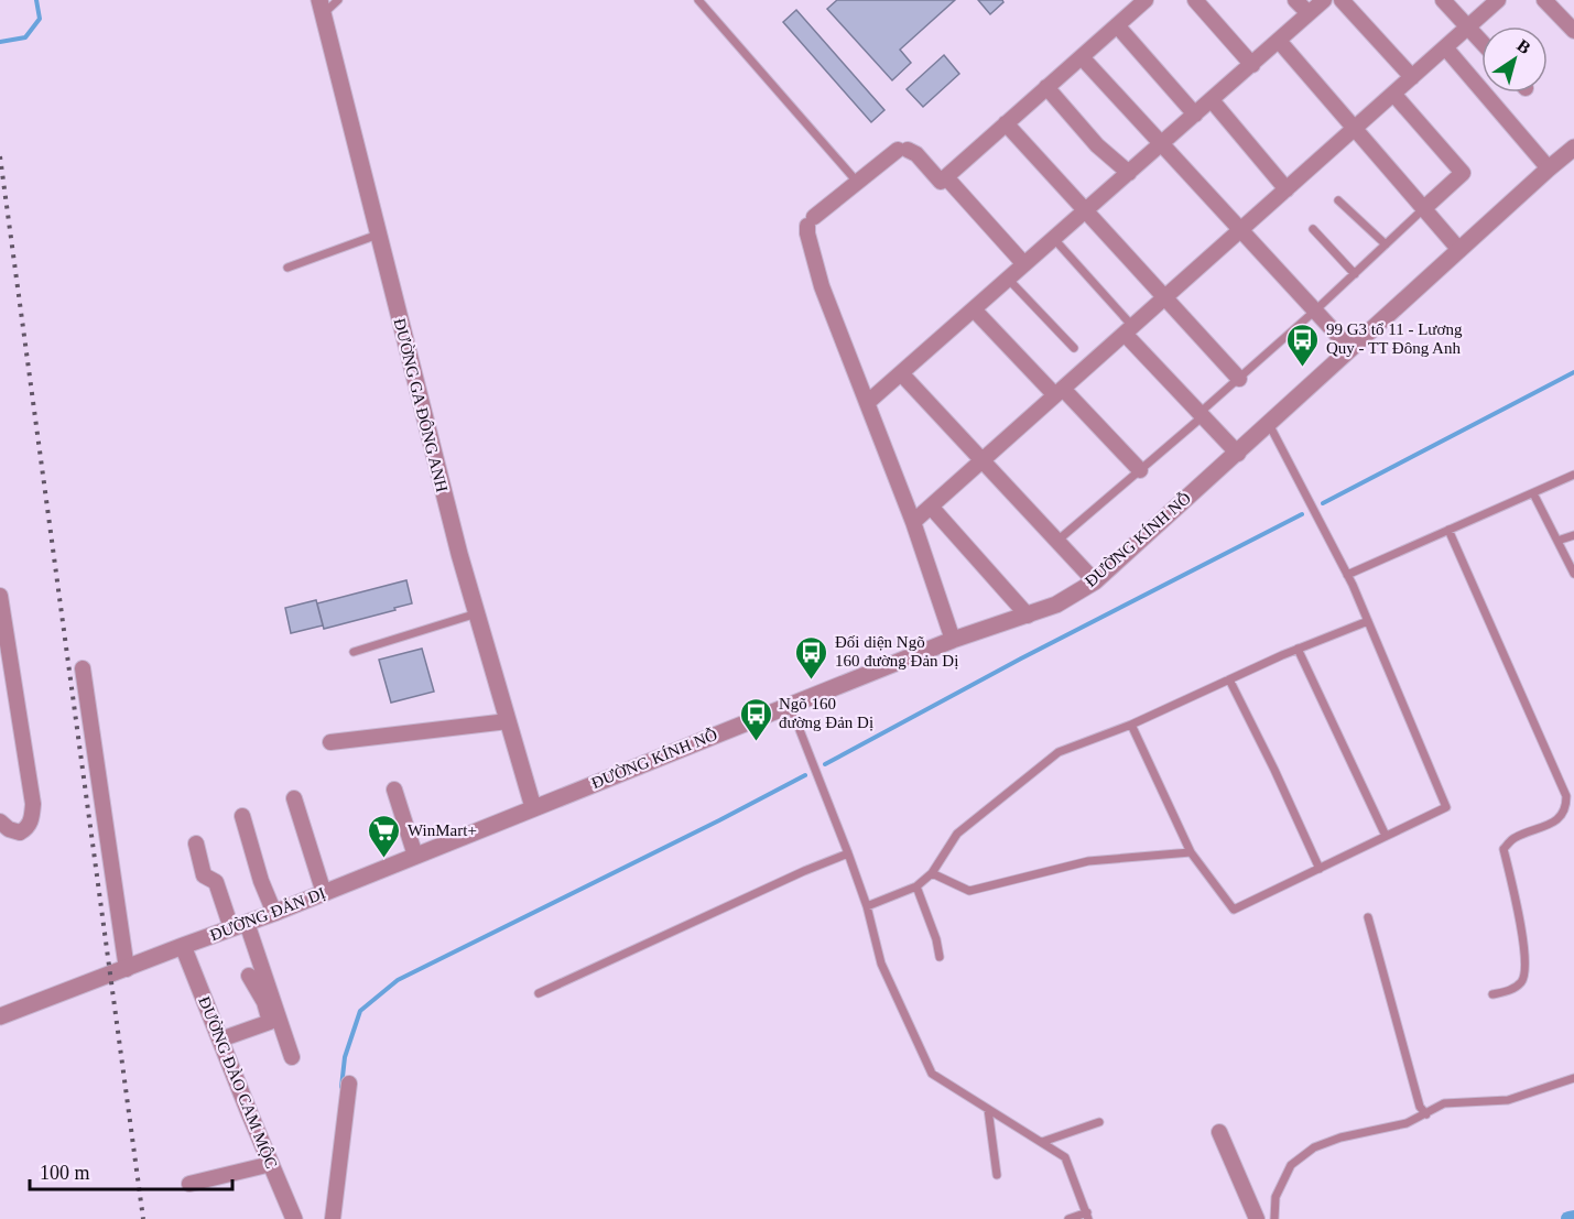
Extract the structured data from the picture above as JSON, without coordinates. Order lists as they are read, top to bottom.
{
  "streets": {
    "street": [
      "ĐƯỜNG GA ĐÔNG ANH",
      "ĐƯỜNG KÍNH NỖ",
      "ĐƯỜNG ĐẢN DỊ",
      "ĐƯỜNG ĐÀO CAM MỘC"
    ]
  },
  "crossings": [
    ["ĐƯỜNG GA ĐÔNG ANH", "ĐƯỜNG KÍNH NỖ"],
    ["ĐƯỜNG GA ĐÔNG ANH", "ĐƯỜNG ĐẢN DỊ"],
    ["ĐƯỜNG KÍNH NỖ", "ĐƯỜNG ĐẢN DỊ"],
    ["ĐƯỜNG ĐẢN DỊ", "ĐƯỜNG ĐÀO CAM MỘC"]
  ],
  "places": {
    "bus stop": ["99 G3 tổ 11 - Lương Quy - TT Đông Anh", "Đối diện Ngõ 160 đường Đản Dị", "Ngõ 160 đường Đản Dị"],
    "supermarket": ["WinMart+"]
  },
  "scale_bar": "100 m",
  "north": "top right"
}
